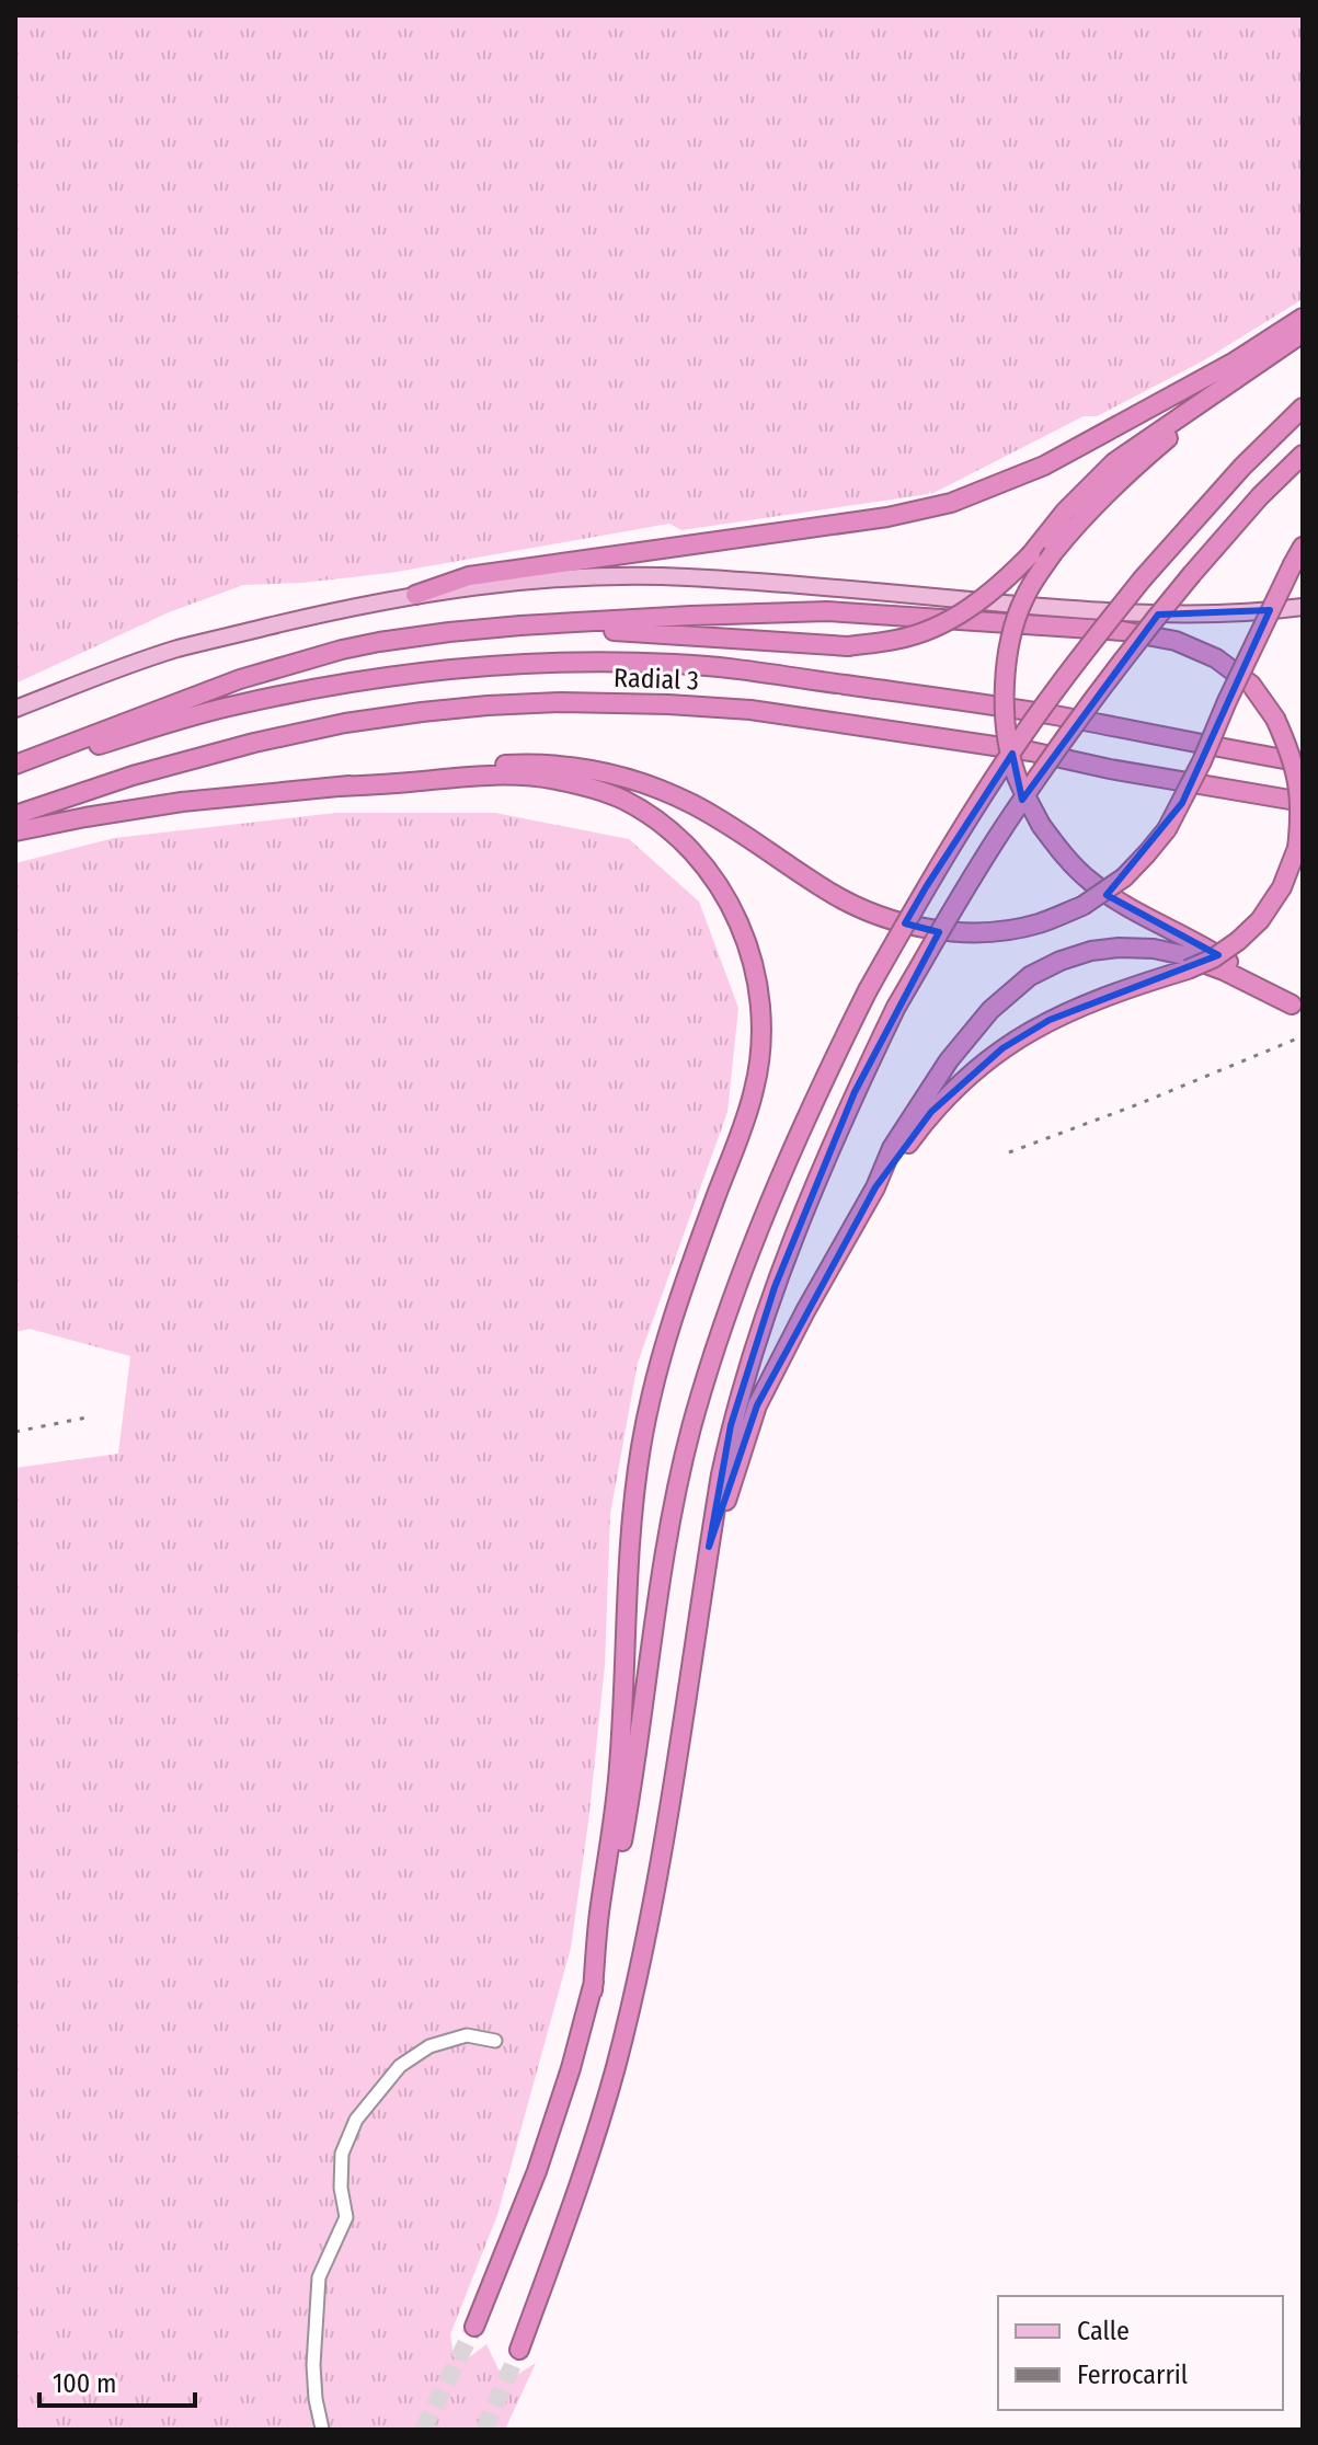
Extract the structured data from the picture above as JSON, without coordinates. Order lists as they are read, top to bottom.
{
  "streets": {
    "highway": ["Radial 3"]
  },
  "legend": ["Calle", "Ferrocarril"],
  "scale_bar": "100 m"
}
